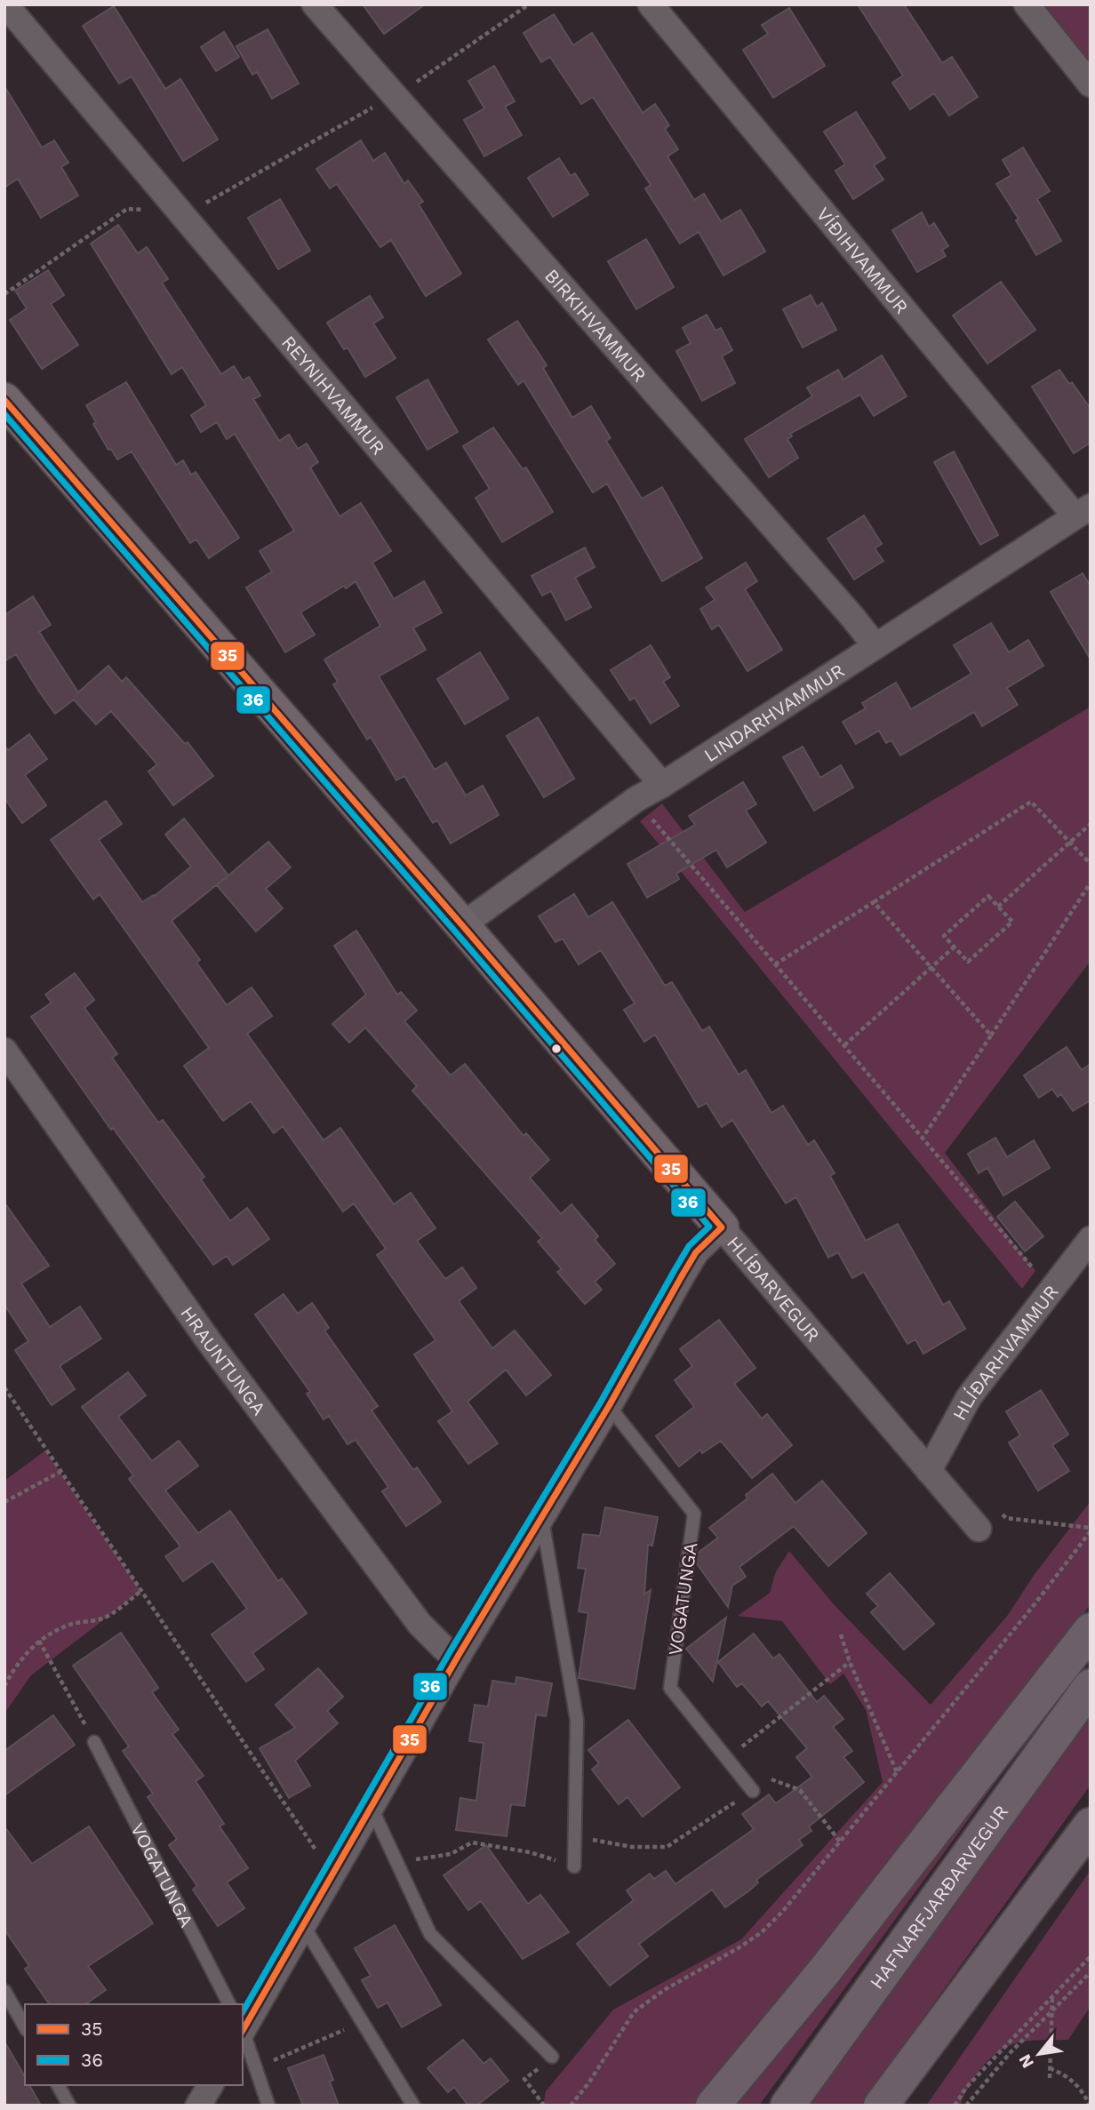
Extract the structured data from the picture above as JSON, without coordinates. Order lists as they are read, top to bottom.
{
  "streets": {
    "main road": ["HAFNARFJARÐARVEGUR"],
    "street": [
      "VÍÐIHVAMMUR",
      "BIRKIHVAMMUR",
      "REYNIHVAMMUR",
      "LINDARHVAMMUR",
      "HLÍÐARVEGUR",
      "HLÍÐARHVAMMUR",
      "HRAUNTUNGA"
    ],
    "lane": ["VOGATUNGA"]
  },
  "crossings": [
    ["VÍÐIHVAMMUR", "LINDARHVAMMUR"],
    ["BIRKIHVAMMUR", "LINDARHVAMMUR"],
    ["REYNIHVAMMUR", "LINDARHVAMMUR"],
    ["LINDARHVAMMUR", "HLÍÐARVEGUR"],
    ["HLÍÐARVEGUR", "HLÍÐARHVAMMUR"]
  ],
  "lines": ["transit line 35", "transit line 36"],
  "legend": ["35", "36"],
  "north": "bottom left"
}
